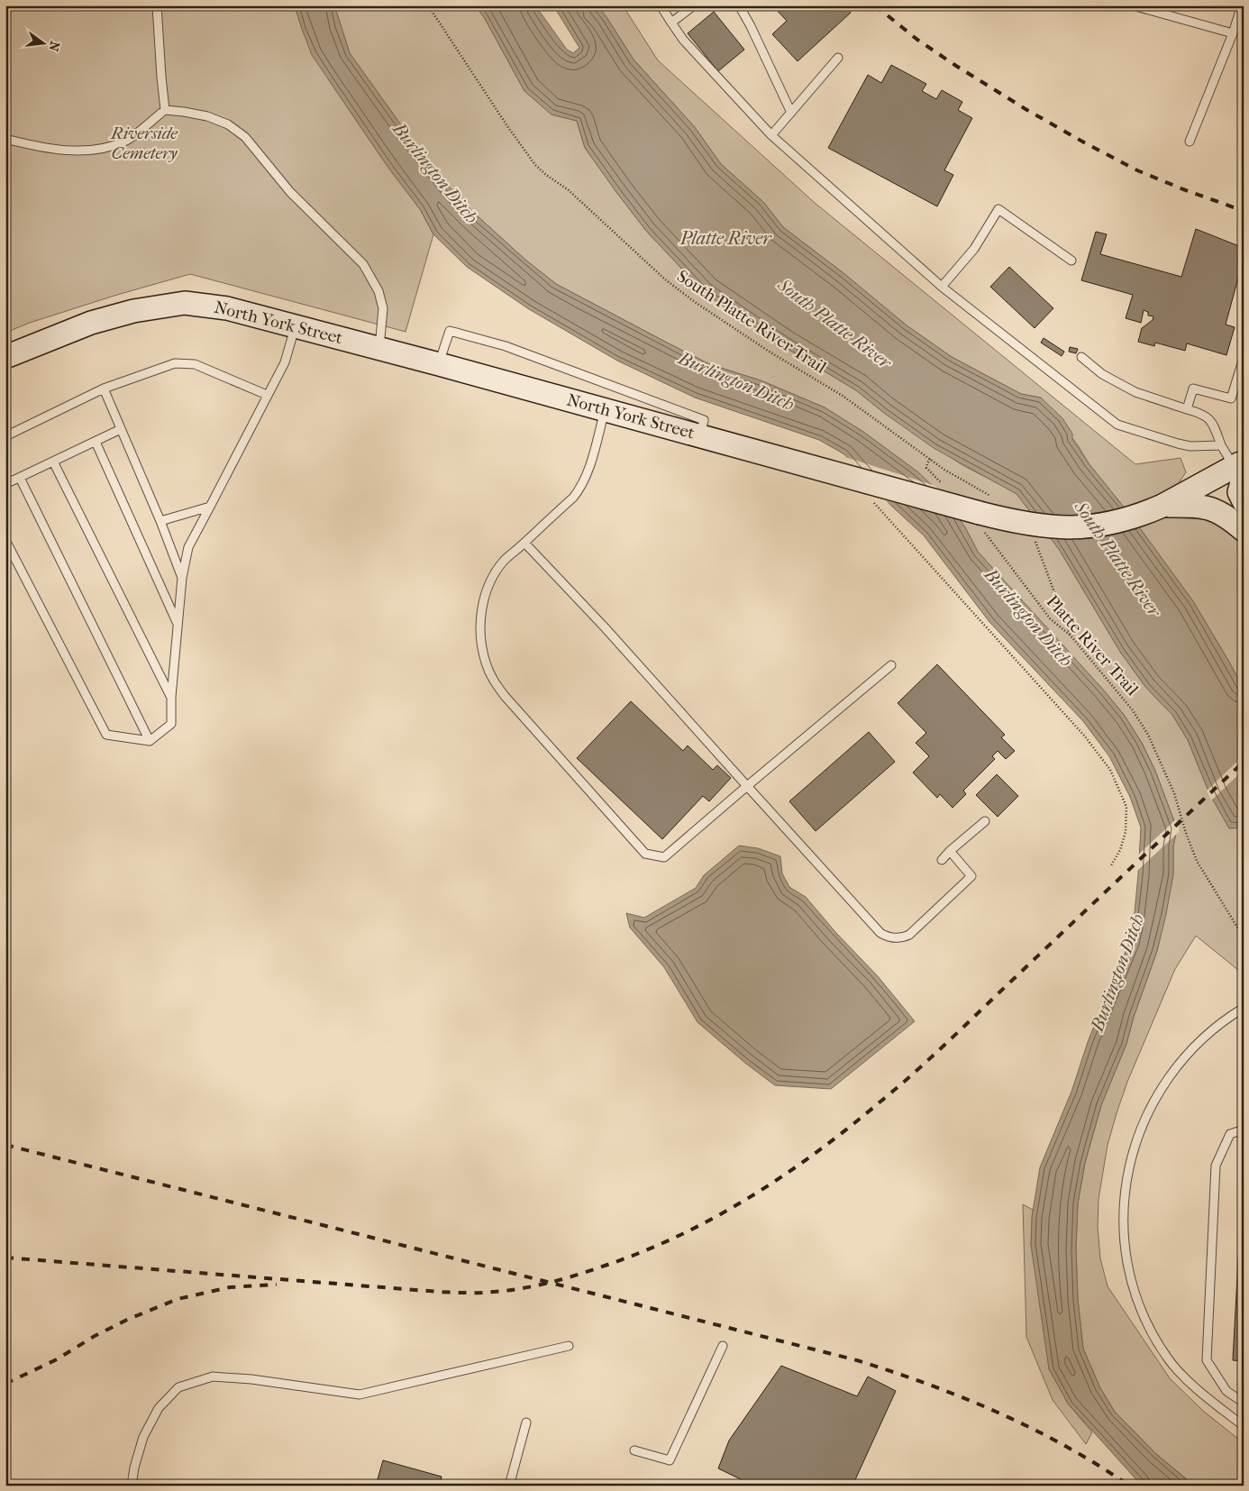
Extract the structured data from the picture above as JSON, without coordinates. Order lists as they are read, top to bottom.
{
  "streets": {
    "main road": ["North York Street"],
    "path": ["South Platte River Trail", "Platte River Trail"]
  },
  "crossings": [
    ["South Platte River Trail", "North York Street"],
    ["South Platte River Trail", "Platte River Trail"],
    ["North York Street", "Platte River Trail"]
  ],
  "water": ["Burlington Ditch", "Platte River", "South Platte River"],
  "parks": ["Riverside Cemetery"],
  "north": "right"
}
